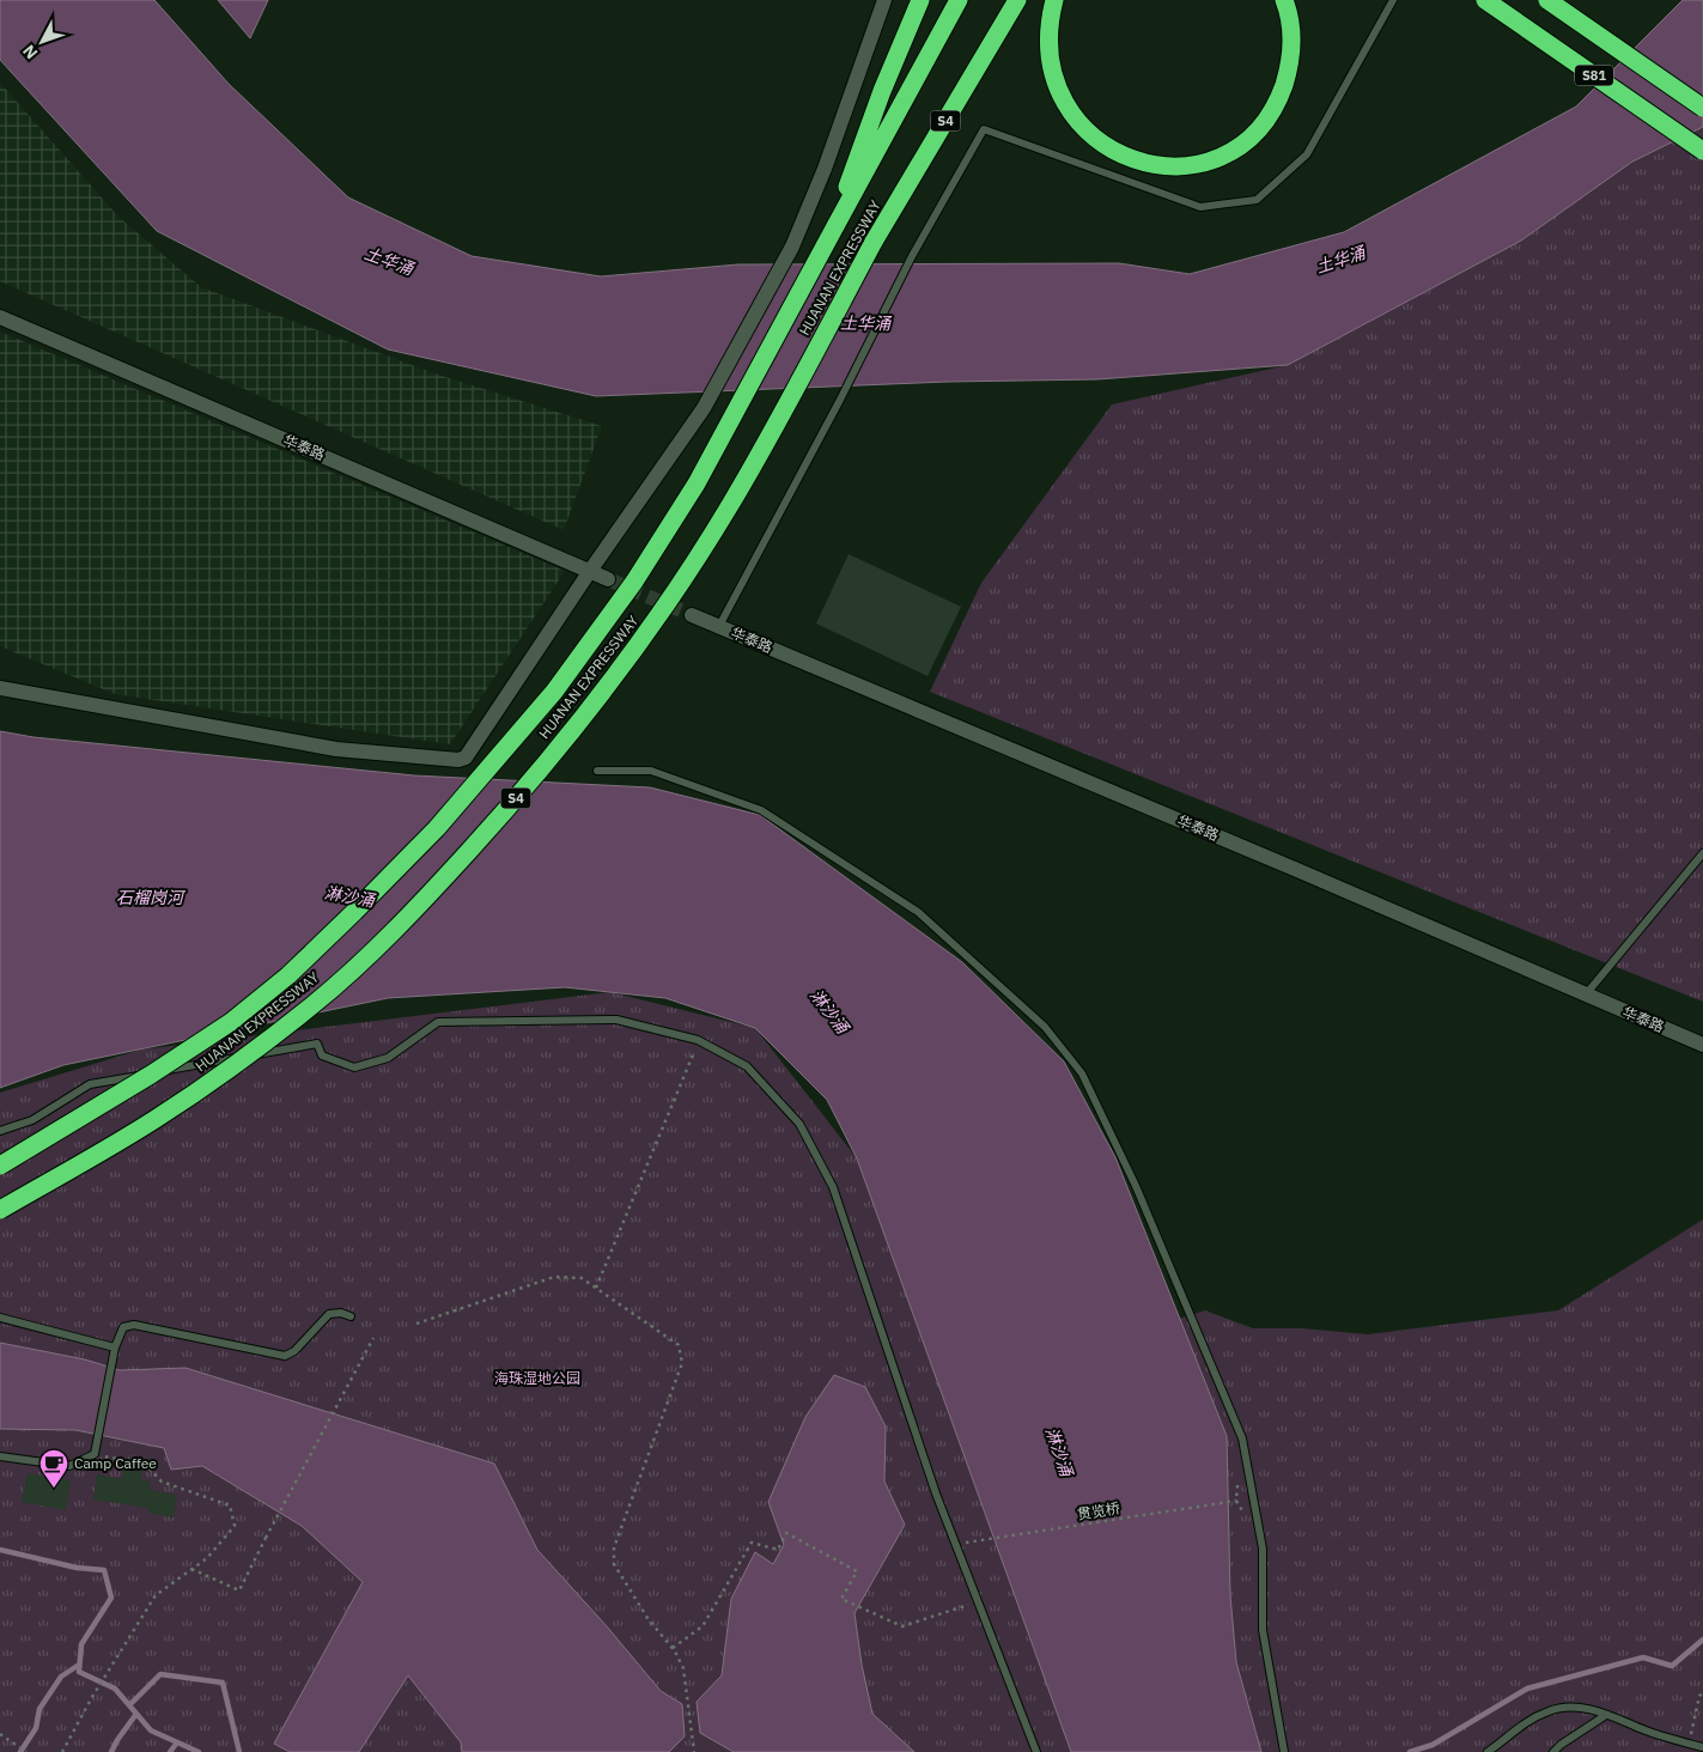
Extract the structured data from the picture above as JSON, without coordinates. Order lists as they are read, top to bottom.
{
  "streets": {
    "highway": ["S81", "S4", "HUANAN EXPRESSWAY"],
    "street": ["华泰路"],
    "path": ["贯览桥"]
  },
  "water": ["土华涌", "淋沙涌", "石榴岗河"],
  "parks": ["海珠湿地公园"],
  "places": {
    "cafe": ["Camp Caffee"]
  },
  "north": "bottom left"
}
